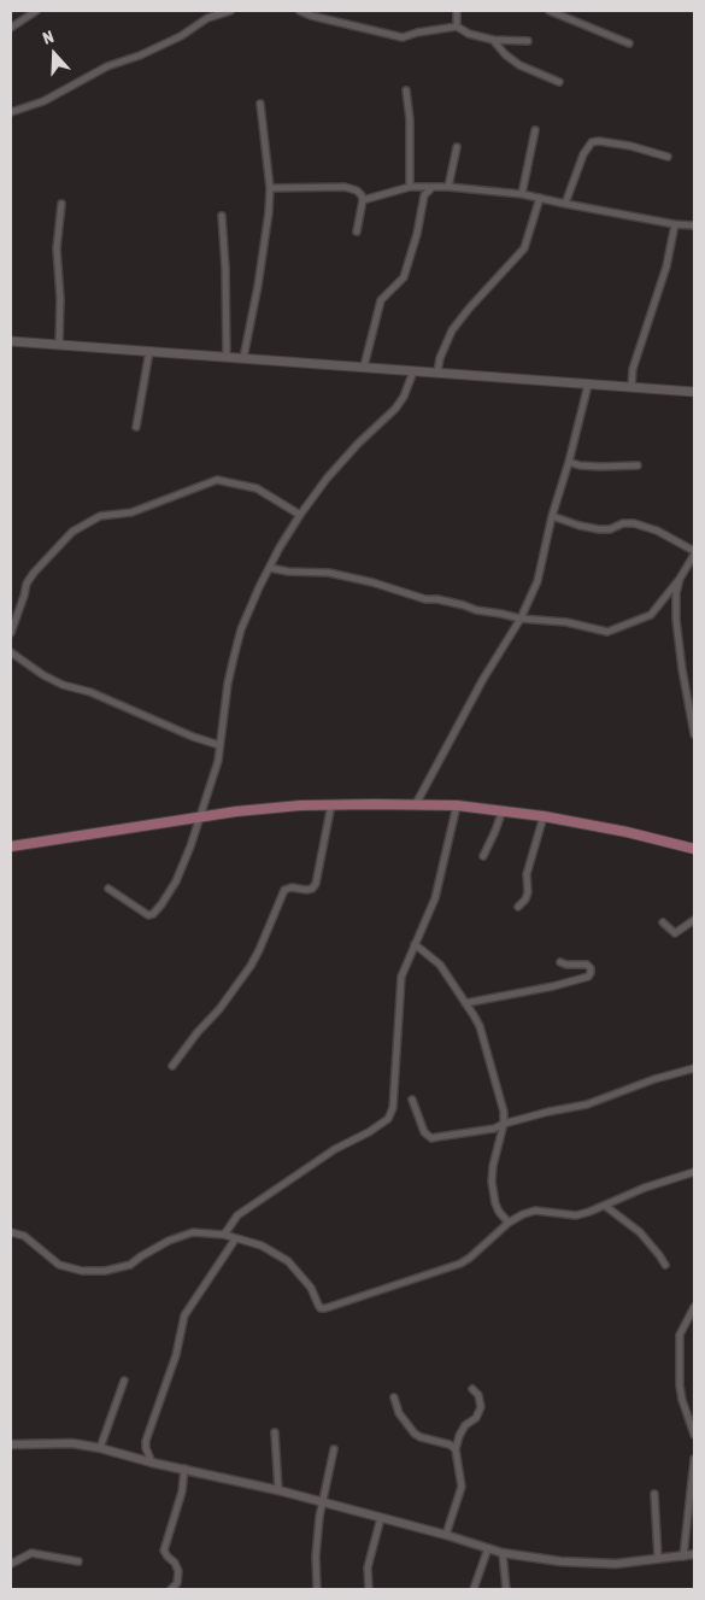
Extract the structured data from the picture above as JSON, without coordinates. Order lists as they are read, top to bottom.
{
  "north": "top"
}
